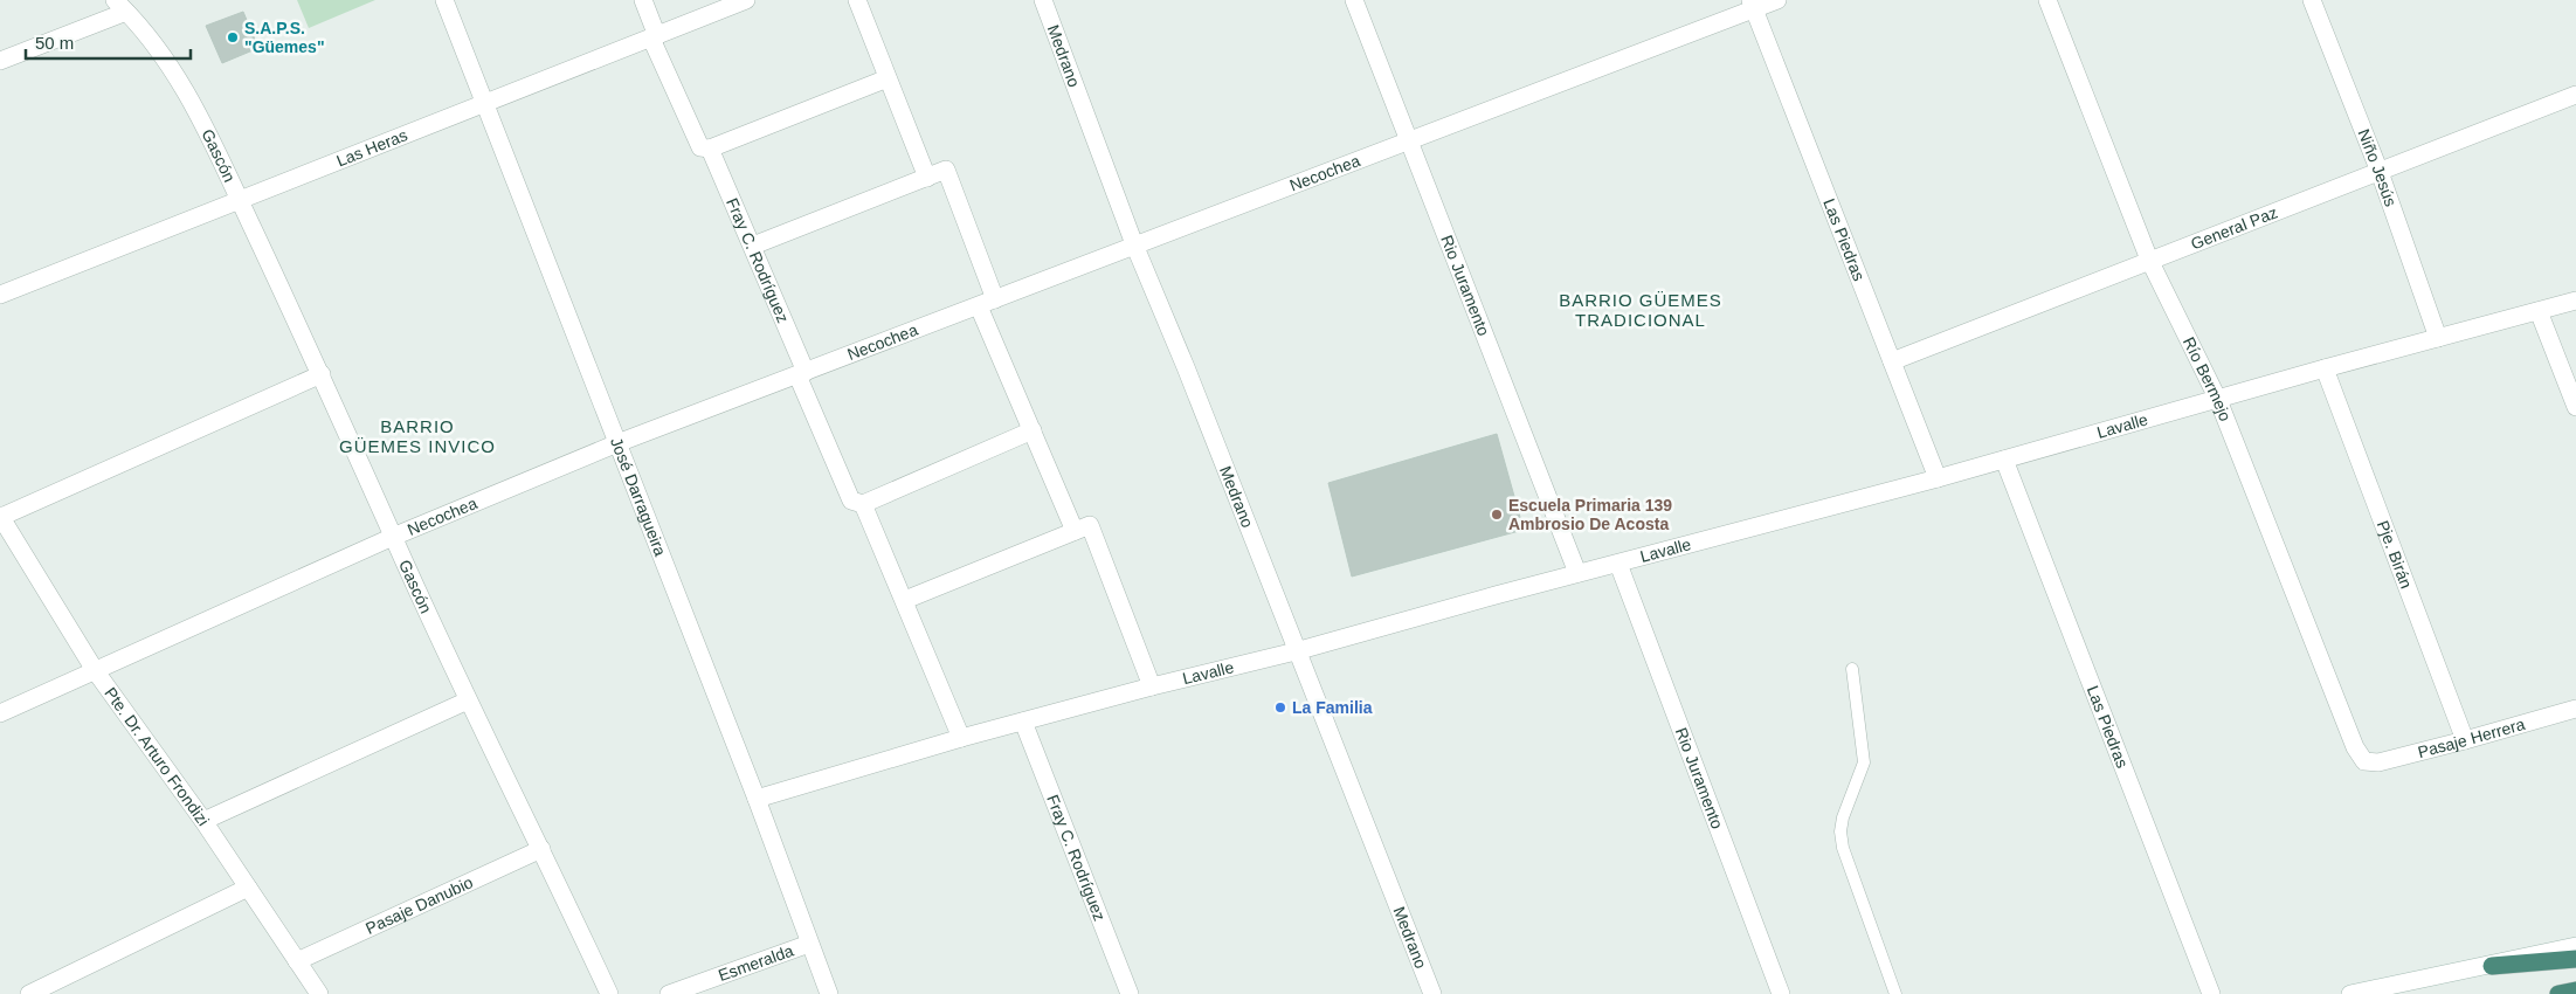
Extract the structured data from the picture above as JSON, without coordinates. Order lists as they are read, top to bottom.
{
  "streets": {
    "street": [
      "Medrano",
      "Las Heras",
      "Gascón",
      "Niño Jesús",
      "Necochea",
      "General Paz",
      "Las Piedras",
      "Fray C. Rodríguez",
      "Rio Juramento",
      "Río Bermejo",
      "Lavalle",
      "José Darragueira",
      "Pje. Birán",
      "Pasaje Herrera",
      "Pte. Dr. Arturo Frondizi",
      "Pasaje Danubio",
      "Esmeralda"
    ]
  },
  "crossings": [
    ["Medrano", "Necochea"],
    ["Medrano", "Lavalle"],
    ["Las Heras", "Gascón"],
    ["Las Heras", "Fray C. Rodríguez"],
    ["Las Heras", "José Darragueira"],
    ["Gascón", "Necochea"],
    ["Gascón", "Pasaje Danubio"],
    ["Niño Jesús", "General Paz"],
    ["Niño Jesús", "Lavalle"],
    ["Necochea", "Las Piedras"],
    ["Necochea", "Fray C. Rodríguez"],
    ["Necochea", "Rio Juramento"],
    ["Necochea", "José Darragueira"],
    ["Necochea", "Pte. Dr. Arturo Frondizi"],
    ["General Paz", "Las Piedras"],
    ["General Paz", "Río Bermejo"],
    ["Las Piedras", "Lavalle"],
    ["Fray C. Rodríguez", "Lavalle"],
    ["Rio Juramento", "Lavalle"],
    ["Río Bermejo", "Lavalle"],
    ["Río Bermejo", "Pasaje Herrera"],
    ["Lavalle", "José Darragueira"],
    ["Lavalle", "Pje. Birán"],
    ["José Darragueira", "Esmeralda"],
    ["Pje. Birán", "Pasaje Herrera"],
    ["Pte. Dr. Arturo Frondizi", "Pasaje Danubio"]
  ],
  "districts": ["BARRIO GÜEMES TRADICIONAL", "BARRIO GÜEMES INVICO"],
  "places": ["S.A.P.S. \"Güemes\"", "Escuela Primaria 139 Ambrosio De Acosta", "La Familia"],
  "scale_bar": "50 m"
}
